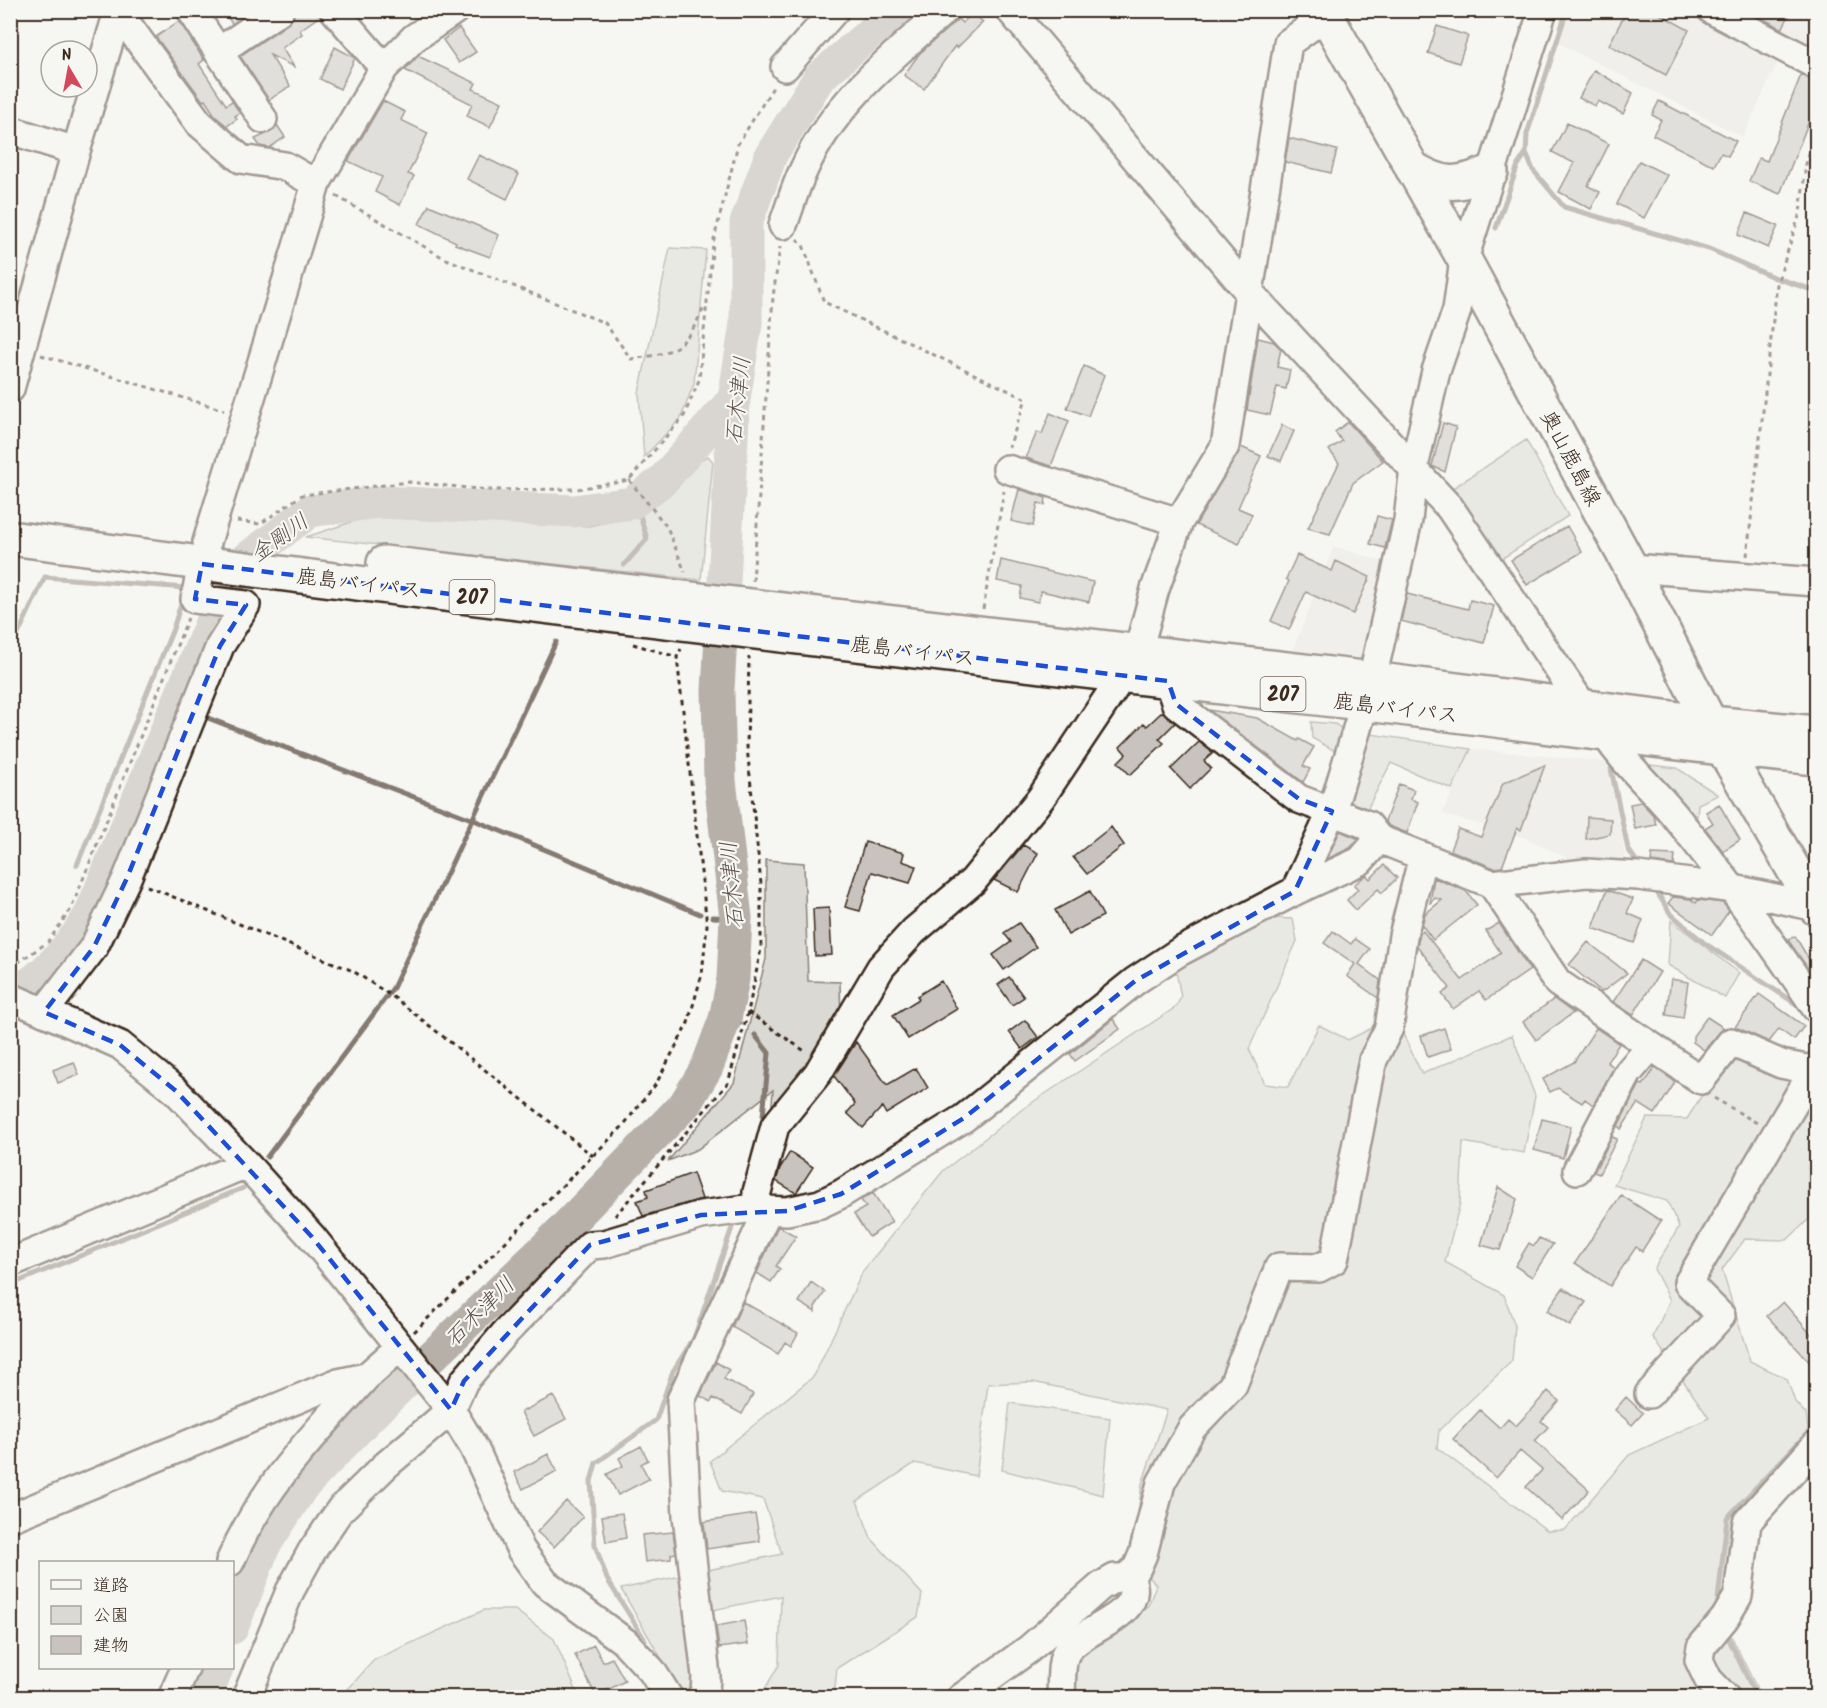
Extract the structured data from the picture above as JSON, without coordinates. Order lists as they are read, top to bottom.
{
  "streets": {
    "main road": ["奥山鹿島線", "鹿島バイパス", "207"]
  },
  "crossings": [
    ["奥山鹿島線", "鹿島バイパス"]
  ],
  "water": ["石木津川", "金剛川"],
  "legend": ["道路", "公園", "建物"],
  "north": "top"
}
